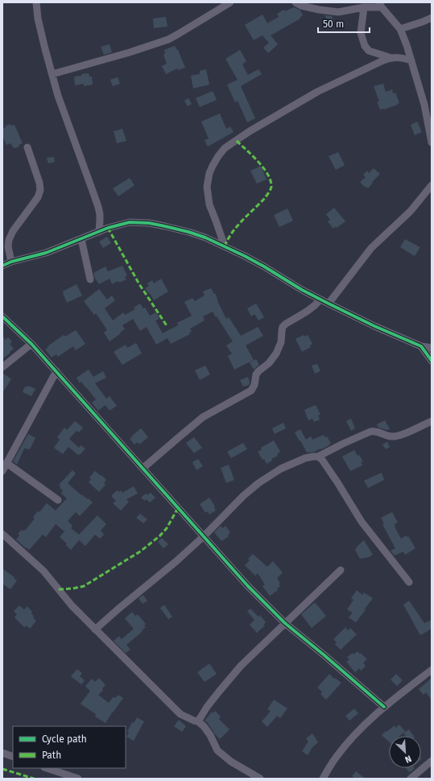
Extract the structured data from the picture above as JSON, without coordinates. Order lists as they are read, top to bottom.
{
  "legend": ["Cycle path", "Path"],
  "scale_bar": "50 m",
  "north": "bottom right"
}
